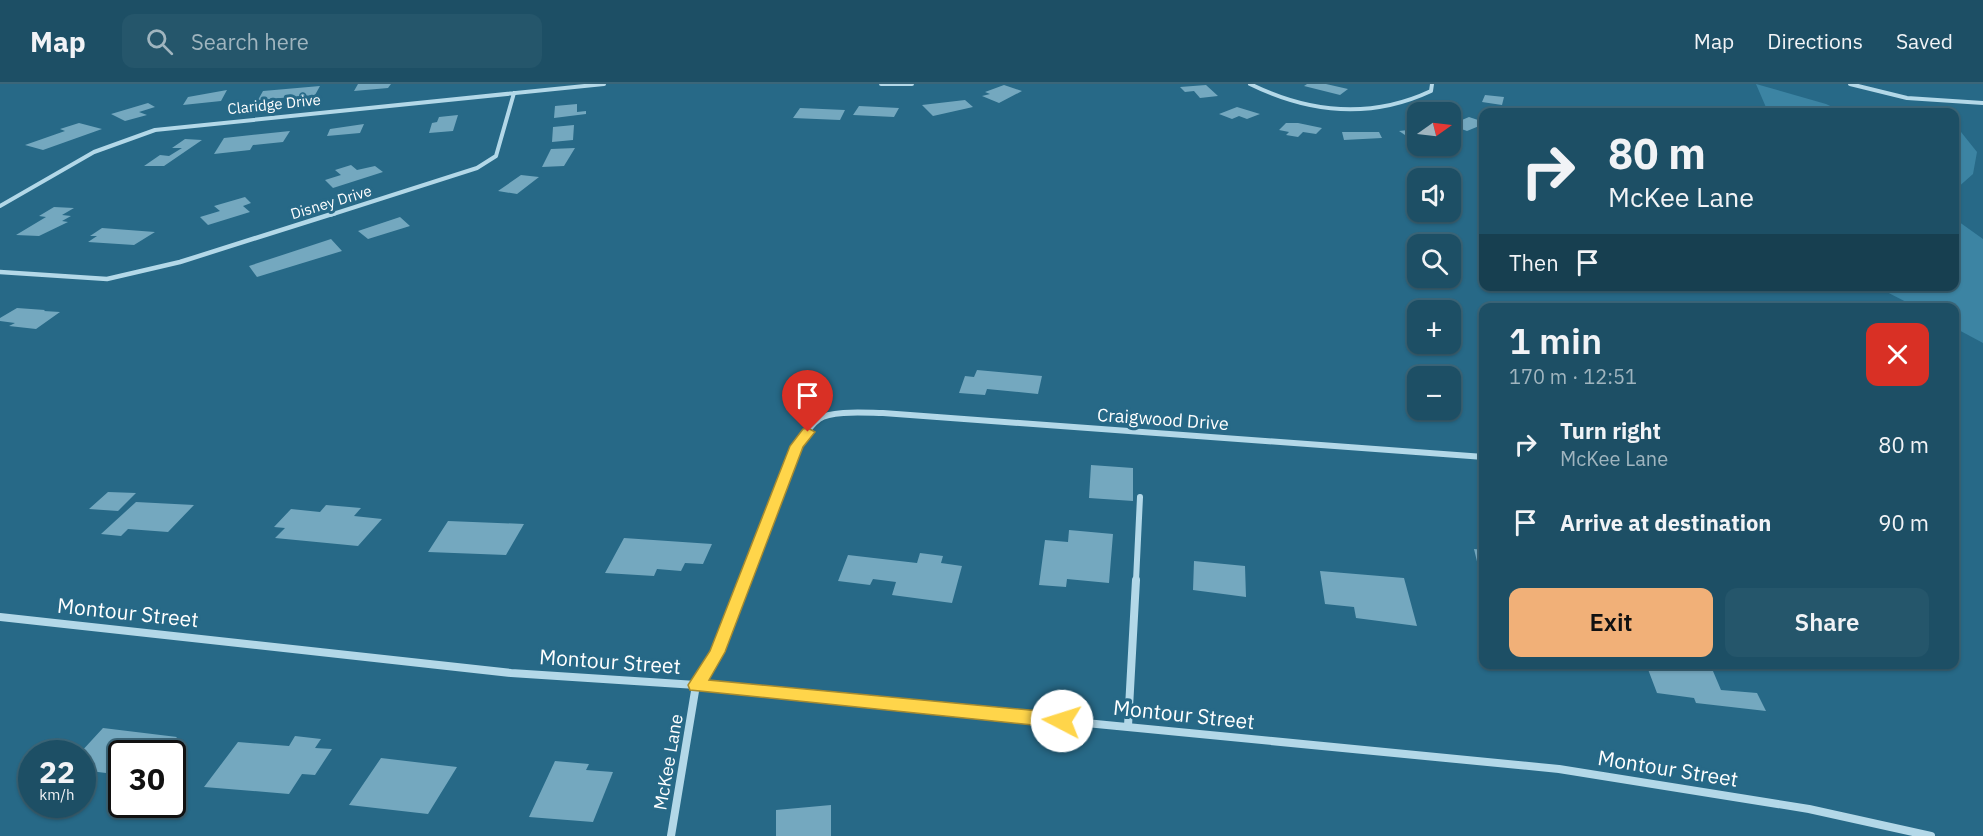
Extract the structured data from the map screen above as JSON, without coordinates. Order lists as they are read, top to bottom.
{
  "streets": {
    "street": [
      "Claridge Drive",
      "Disney Drive",
      "Craigwood Drive",
      "Montour Street",
      "McKee Lane"
    ]
  },
  "crossings": [
    ["Claridge Drive", "Disney Drive"],
    ["Craigwood Drive", "McKee Lane"],
    ["Montour Street", "McKee Lane"]
  ],
  "north": "right",
  "page": {
    "header": "Map",
    "search": "Search here",
    "nav": ["Map", "Directions", "Saved"],
    "map_buttons": ["+", "−"],
    "turn": ["80 m", "McKee Lane"],
    "then": "Then",
    "heading": ["1 min", "170 m · 12:51"],
    "list": [
      {
        "name": "Turn right",
        "note": "McKee Lane",
        "value": "80 m"
      },
      {
        "name": "Arrive at destination",
        "value": "90 m"
      }
    ],
    "buttons": ["Exit", "Share"],
    "speed": "22 km/h",
    "limit": "30"
  }
}
